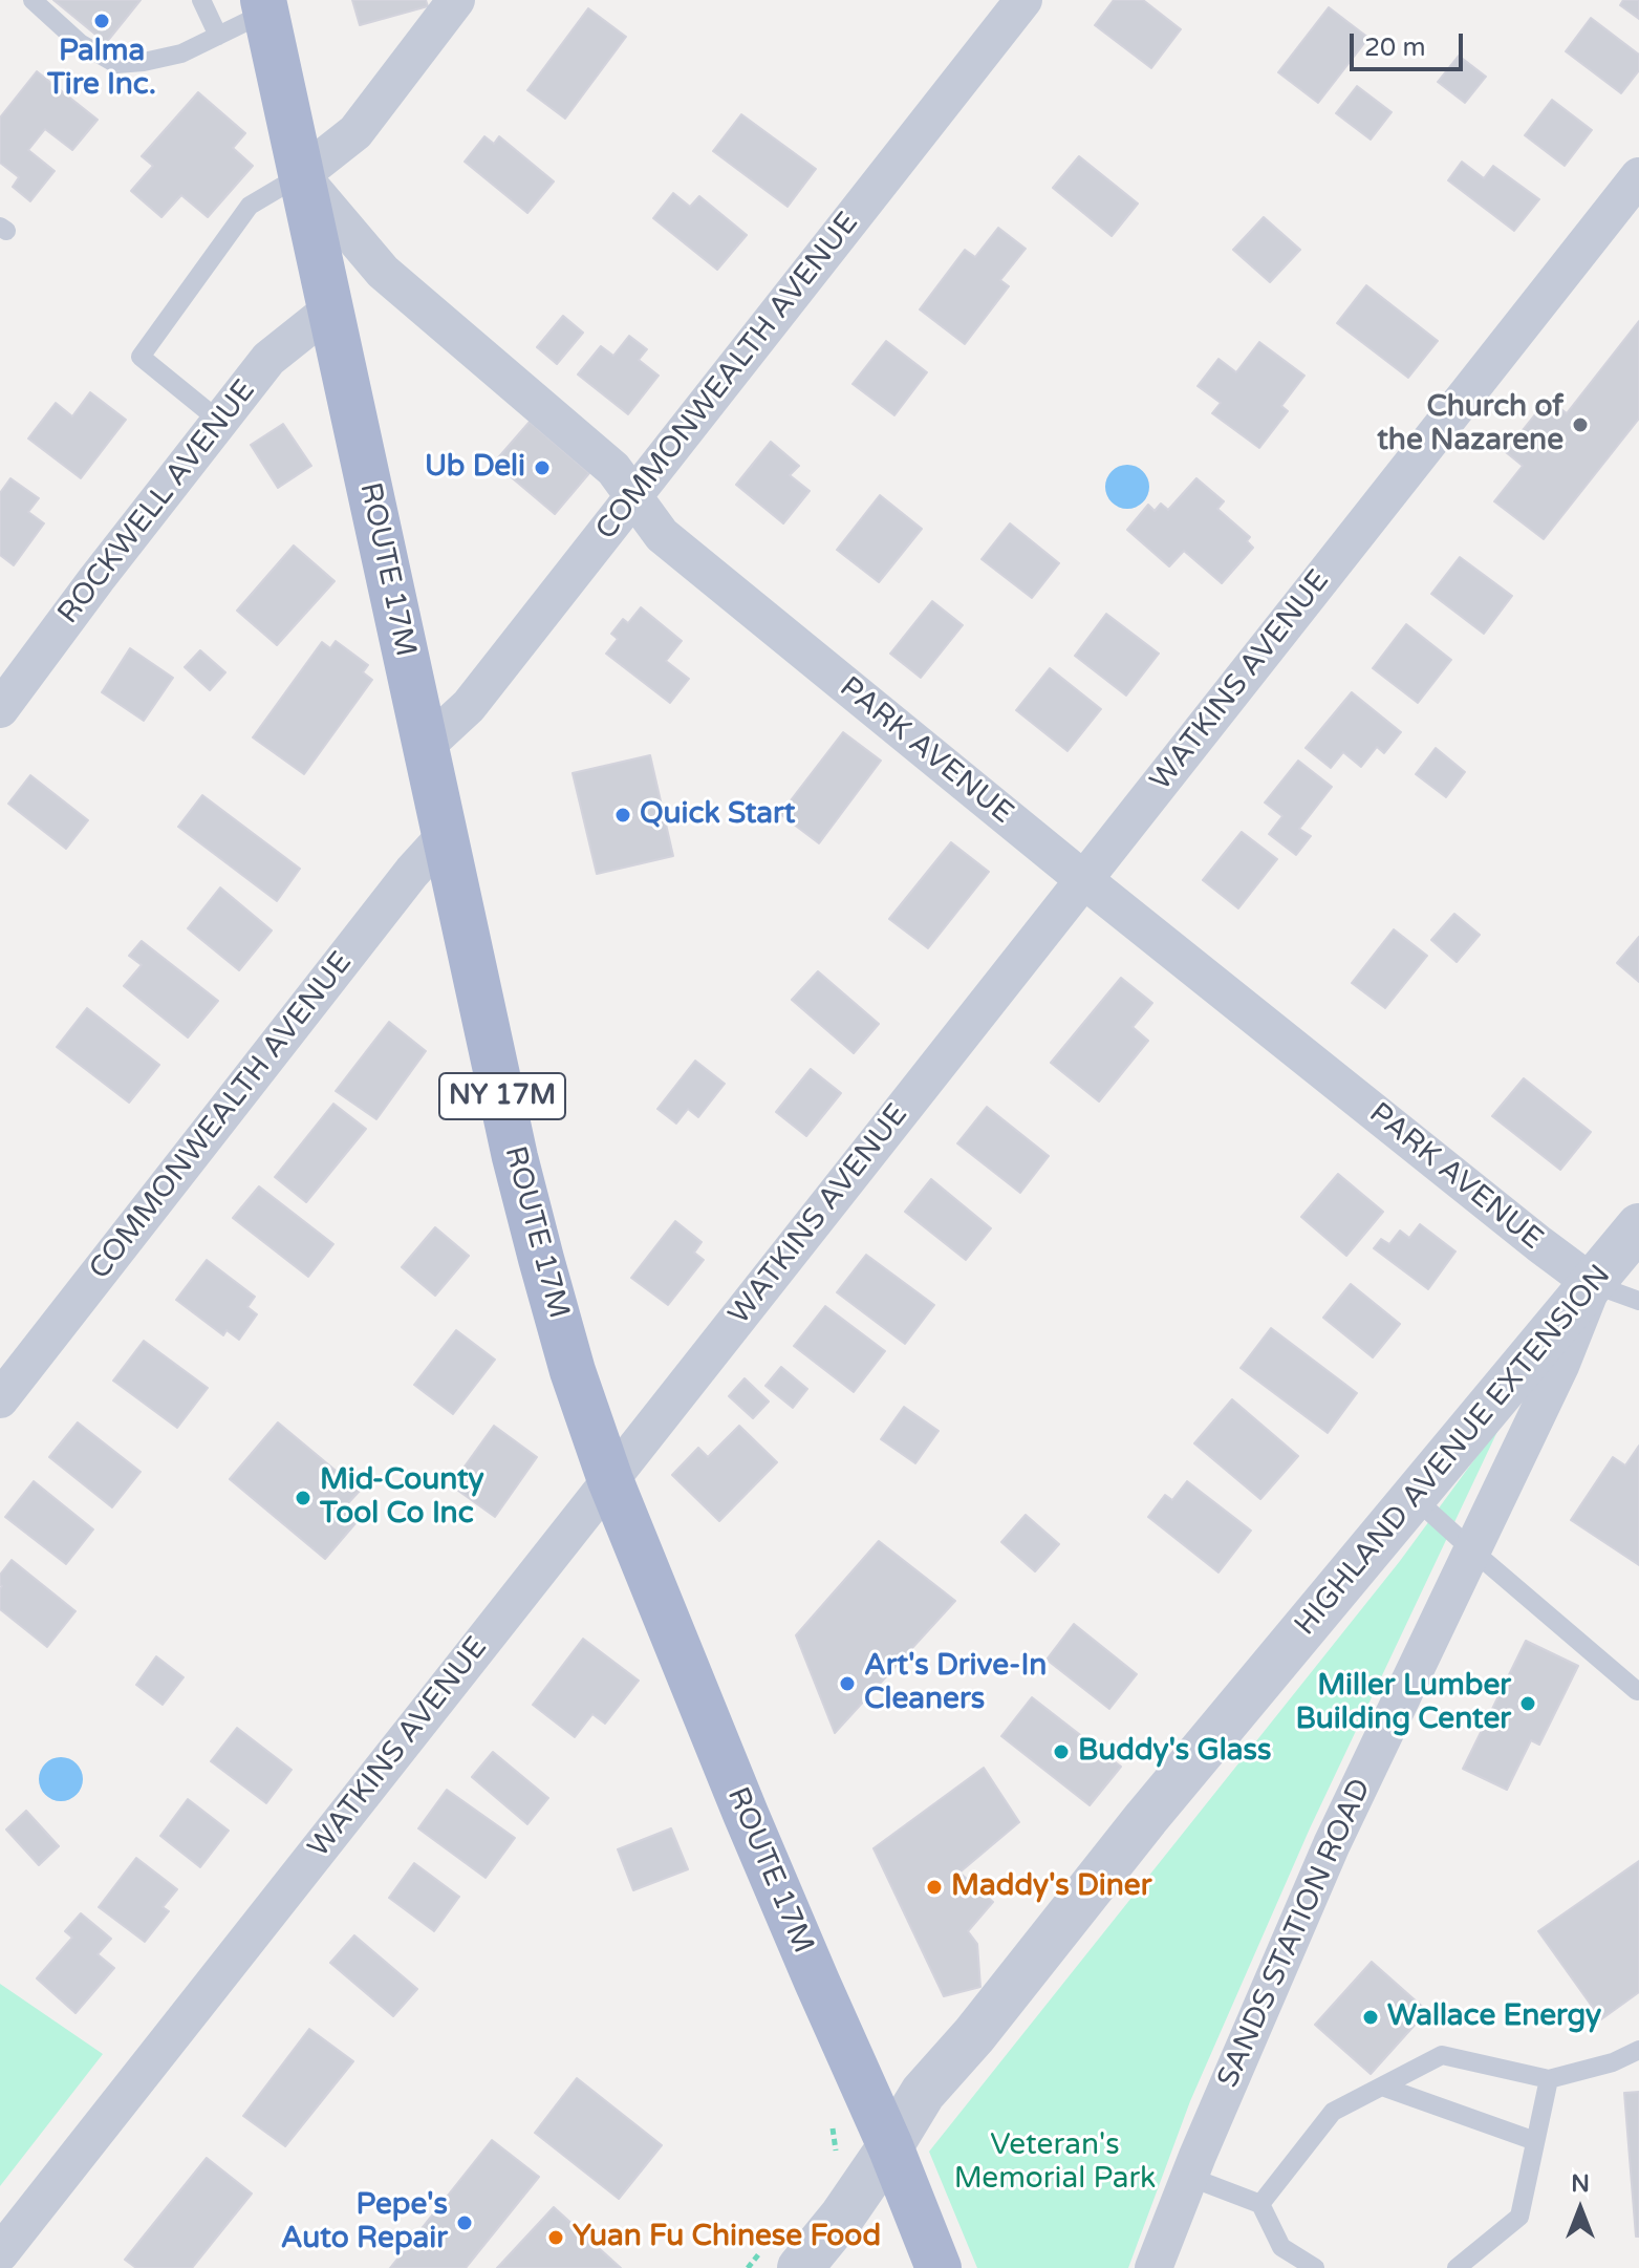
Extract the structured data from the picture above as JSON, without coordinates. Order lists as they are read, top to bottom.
{
  "streets": {
    "main road": ["ROUTE 17M", "NY 17M"],
    "street": [
      "COMMONWEALTH AVENUE",
      "ROCKWELL AVENUE",
      "WATKINS AVENUE",
      "PARK AVENUE",
      "HIGHLAND AVENUE EXTENSION",
      "SANDS STATION ROAD"
    ]
  },
  "crossings": [
    ["COMMONWEALTH AVENUE", "ROUTE 17M"],
    ["COMMONWEALTH AVENUE", "PARK AVENUE"],
    ["ROCKWELL AVENUE", "ROUTE 17M"],
    ["ROUTE 17M", "WATKINS AVENUE"],
    ["ROUTE 17M", "PARK AVENUE"],
    ["ROUTE 17M", "HIGHLAND AVENUE EXTENSION"],
    ["WATKINS AVENUE", "PARK AVENUE"],
    ["PARK AVENUE", "HIGHLAND AVENUE EXTENSION"],
    ["PARK AVENUE", "SANDS STATION ROAD"],
    ["HIGHLAND AVENUE EXTENSION", "SANDS STATION ROAD"]
  ],
  "parks": ["Veteran's Memorial Park"],
  "places": [
    "Palma Tire Inc.",
    "Church of the Nazarene",
    "Ub Deli",
    "Quick Start",
    "Mid-County Tool Co Inc",
    "Art's Drive-In Cleaners",
    "Miller Lumber Building Center",
    "Buddy's Glass",
    "Maddy's Diner",
    "Wallace Energy",
    "Pepe's Auto Repair",
    "Yuan Fu Chinese Food"
  ],
  "scale_bar": "20 m",
  "north": "top"
}
